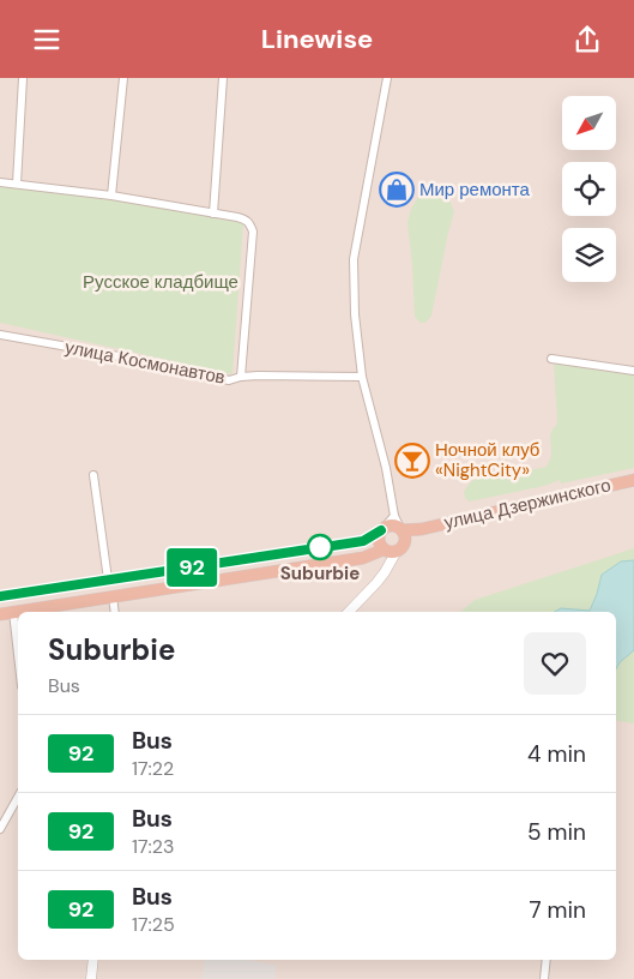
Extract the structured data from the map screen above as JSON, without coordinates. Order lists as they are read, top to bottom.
{
  "streets": {
    "highway": ["улица Дзержинского"],
    "street": ["улица Космонавтов"]
  },
  "parks": ["Русское кладбище"],
  "places": {
    "shop": ["Мир ремонта"],
    "bar": ["Ночной клуб «NightCity»"],
    "other": ["Suburbie"]
  },
  "lines": ["bus line 92"],
  "north": "bottom left",
  "page": {
    "header": "Linewise",
    "on_map": "92",
    "heading": ["Suburbie", "Bus"],
    "list": [
      {
        "mark": "92",
        "name": "Bus",
        "note": "17:22",
        "value": "4 min"
      },
      {
        "mark": "92",
        "name": "Bus",
        "note": "17:23",
        "value": "5 min"
      },
      {
        "mark": "92",
        "name": "Bus",
        "note": "17:25",
        "value": "7 min"
      }
    ]
  }
}
